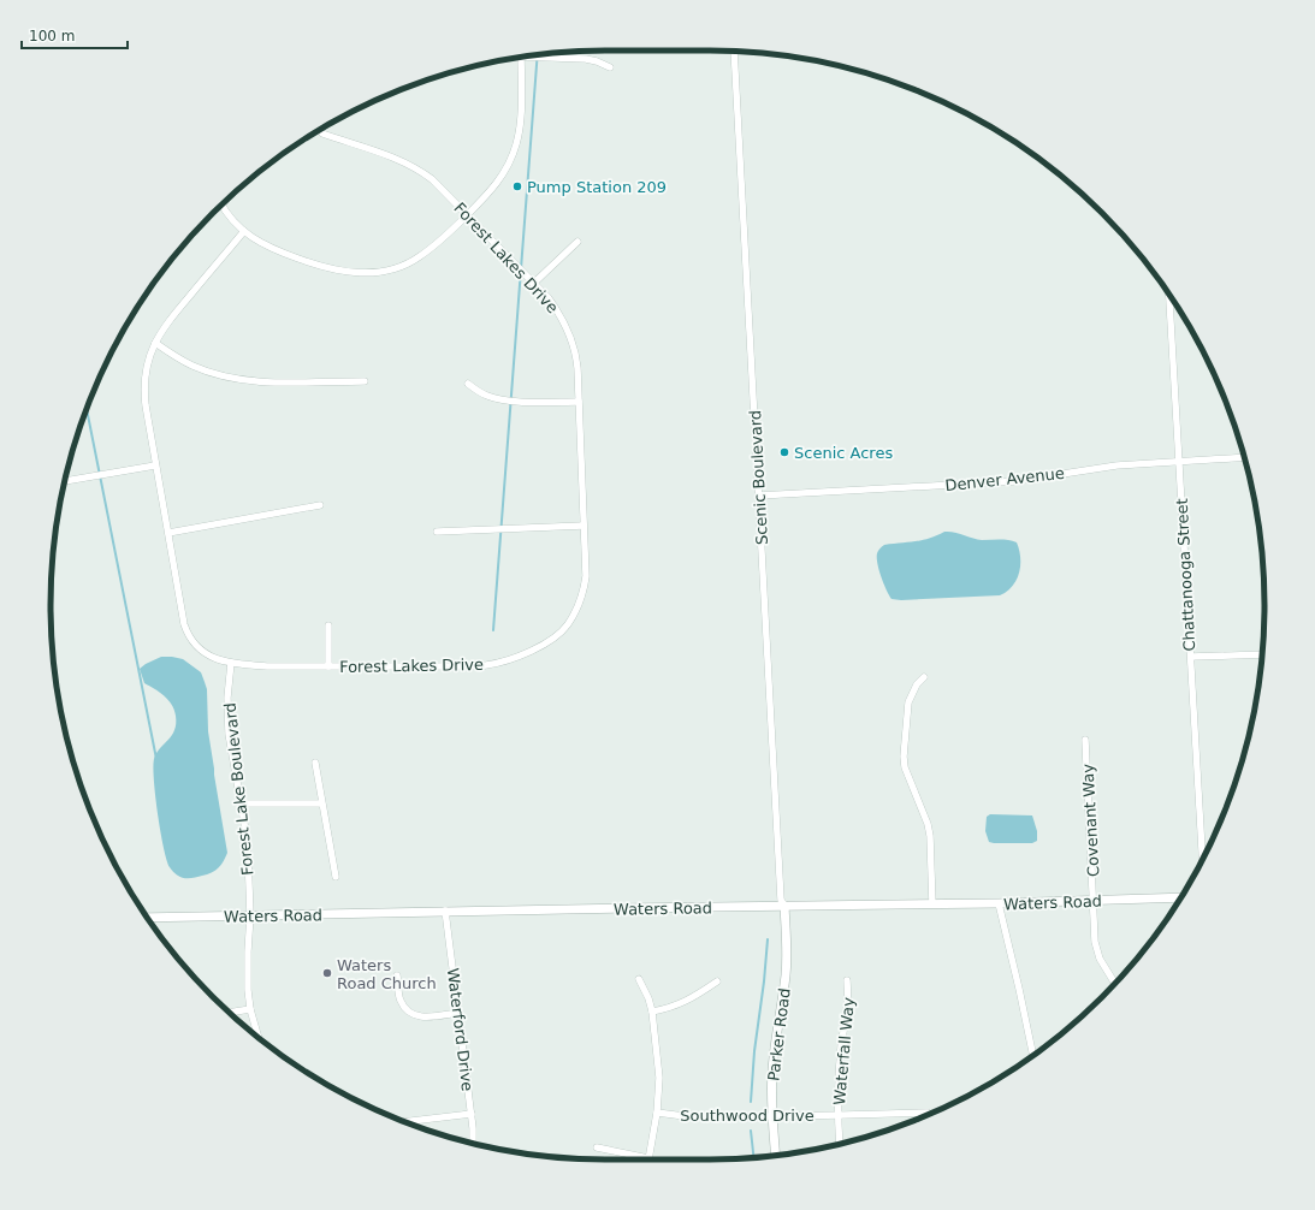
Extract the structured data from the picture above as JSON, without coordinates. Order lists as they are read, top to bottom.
{
  "streets": {
    "street": [
      "Forest Lakes Drive",
      "Scenic Boulevard",
      "Denver Avenue",
      "Chattanooga Street",
      "Forest Lake Boulevard",
      "Covenant Way",
      "Waters Road",
      "Waterford Drive",
      "Parker Road",
      "Waterfall Way",
      "Southwood Drive"
    ]
  },
  "crossings": [
    ["Forest Lakes Drive", "Forest Lake Boulevard"],
    ["Scenic Boulevard", "Denver Avenue"],
    ["Scenic Boulevard", "Waters Road"],
    ["Scenic Boulevard", "Parker Road"],
    ["Denver Avenue", "Chattanooga Street"],
    ["Forest Lake Boulevard", "Waters Road"],
    ["Covenant Way", "Waters Road"],
    ["Waters Road", "Waterford Drive"],
    ["Waters Road", "Parker Road"],
    ["Parker Road", "Southwood Drive"],
    ["Waterfall Way", "Southwood Drive"]
  ],
  "places": ["Pump Station 209", "Scenic Acres", "Waters Road Church"],
  "scale_bar": "100 m"
}
